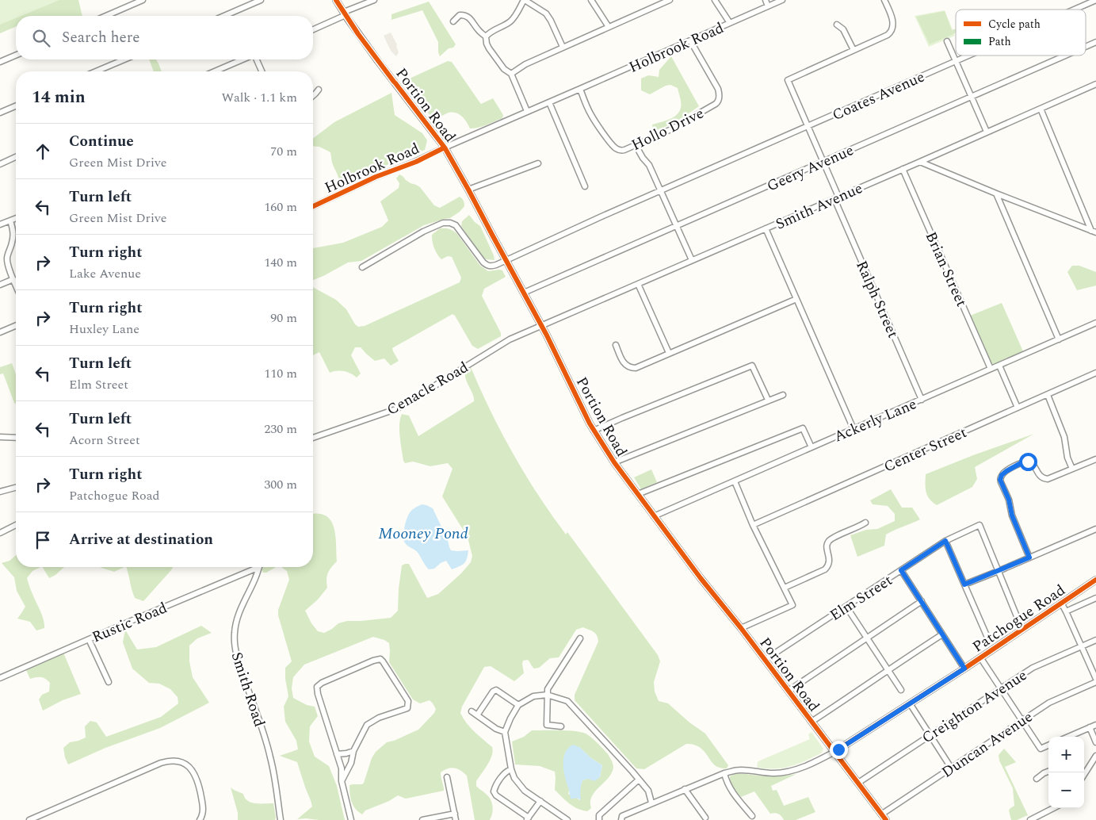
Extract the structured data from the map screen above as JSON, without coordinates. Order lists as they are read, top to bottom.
{
  "streets": {
    "main road": ["Portion Road", "Patchogue Road"],
    "street": [
      "Holbrook Road",
      "Coates Avenue",
      "Hollo Drive",
      "Geery Avenue",
      "Smith Avenue",
      "Brian Street",
      "Ralph Street",
      "Cenacle Road",
      "Ackerly Lane",
      "Center Street",
      "Elm Street",
      "Rustic Road",
      "Smith Road",
      "Creighton Avenue",
      "Duncan Avenue"
    ]
  },
  "crossings": [
    ["Holbrook Road", "Portion Road"],
    ["Holbrook Road", "Hollo Drive"],
    ["Coates Avenue", "Portion Road"],
    ["Coates Avenue", "Ralph Street"],
    ["Portion Road", "Geery Avenue"],
    ["Portion Road", "Smith Avenue"],
    ["Portion Road", "Cenacle Road"],
    ["Portion Road", "Ackerly Lane"],
    ["Portion Road", "Elm Street"],
    ["Portion Road", "Patchogue Road"],
    ["Portion Road", "Creighton Avenue"],
    ["Portion Road", "Duncan Avenue"],
    ["Geery Avenue", "Ralph Street"],
    ["Smith Avenue", "Brian Street"],
    ["Smith Avenue", "Ralph Street"],
    ["Smith Avenue", "Cenacle Road"],
    ["Brian Street", "Ackerly Lane"],
    ["Ralph Street", "Ackerly Lane"]
  ],
  "water": ["Mooney Pond"],
  "legend": ["Cycle path", "Path"],
  "page": {
    "search": "Search here",
    "heading": ["14 min", "Walk · 1.1 km"],
    "list": [
      ["Continue", "Green Mist Drive", "70 m"],
      ["Turn left", "Green Mist Drive", "160 m"],
      ["Turn right", "Lake Avenue", "140 m"],
      ["Turn right", "Huxley Lane", "90 m"],
      ["Turn left", "Elm Street", "110 m"],
      ["Turn left", "Acorn Street", "230 m"],
      ["Turn right", "Patchogue Road", "300 m"],
      "Arrive at destination"
    ],
    "map_buttons": ["+", "−"]
  }
}
